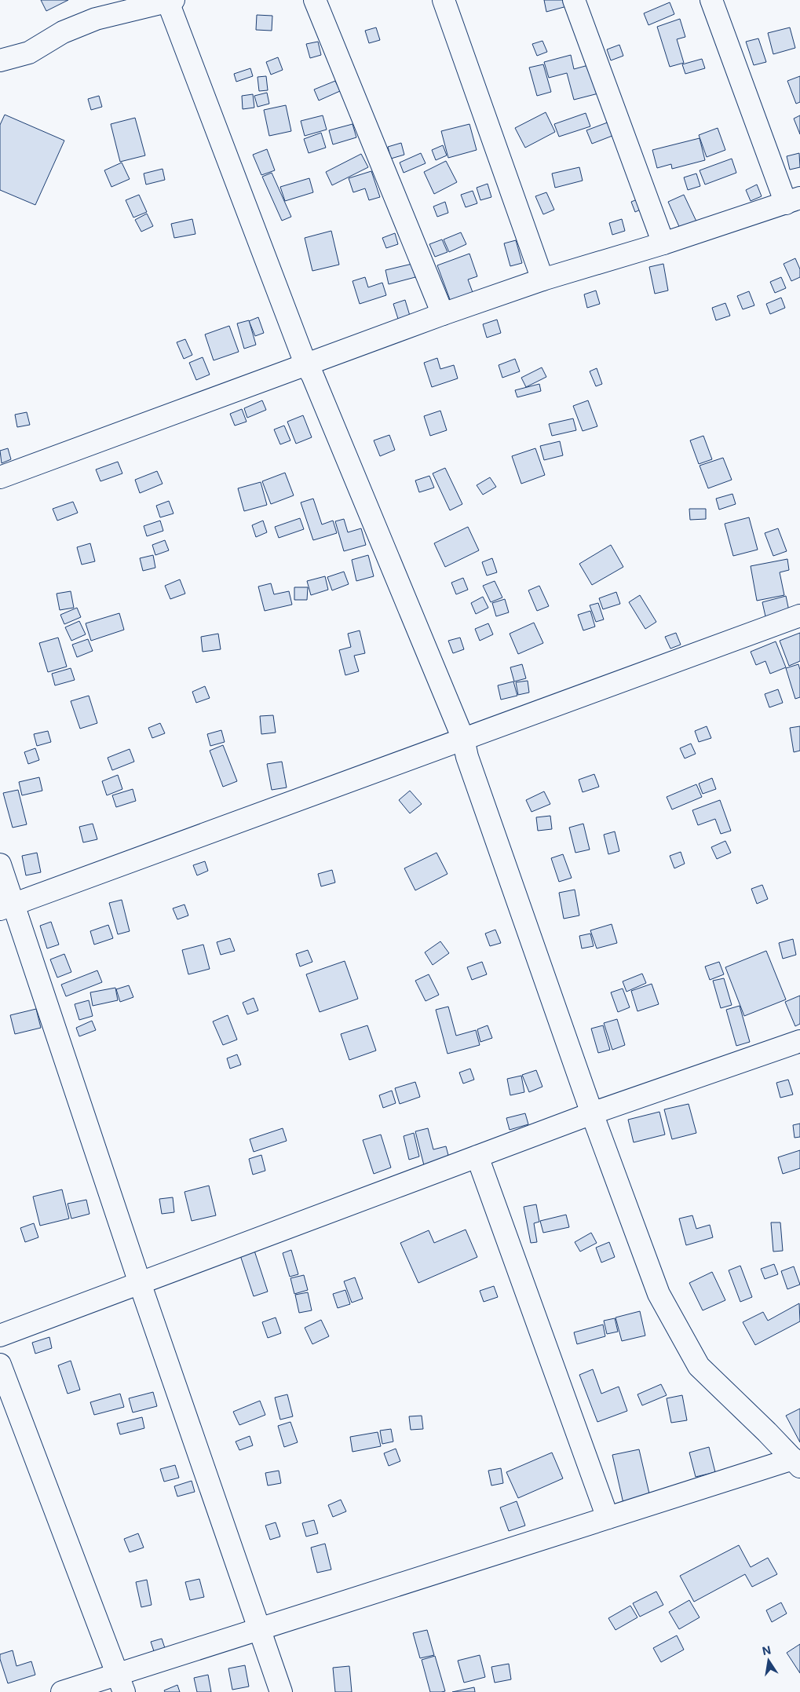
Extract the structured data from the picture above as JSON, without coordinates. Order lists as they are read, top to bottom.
{
  "north": "top"
}
